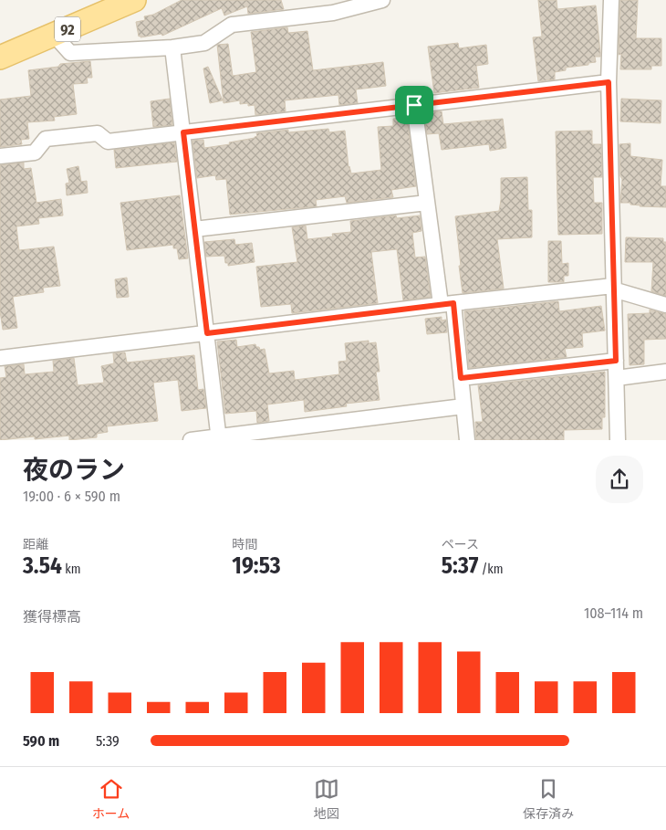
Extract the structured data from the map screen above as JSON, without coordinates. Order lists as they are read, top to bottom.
{
  "streets": {
    "main road": ["92"]
  },
  "page": {
    "heading": ["夜のラン", "19:00 · 6 × 590 m"],
    "stats": [
      ["距離", "3.54 km"],
      ["時間", "19:53"],
      ["ペース", "5:37 /km"]
    ],
    "chart": ["獲得標高", "108–114 m"],
    "list": [
      {
        "name": "590 m",
        "note": "5:39"
      }
    ],
    "tabs": ["ホーム", "地図", "保存済み"]
  }
}
